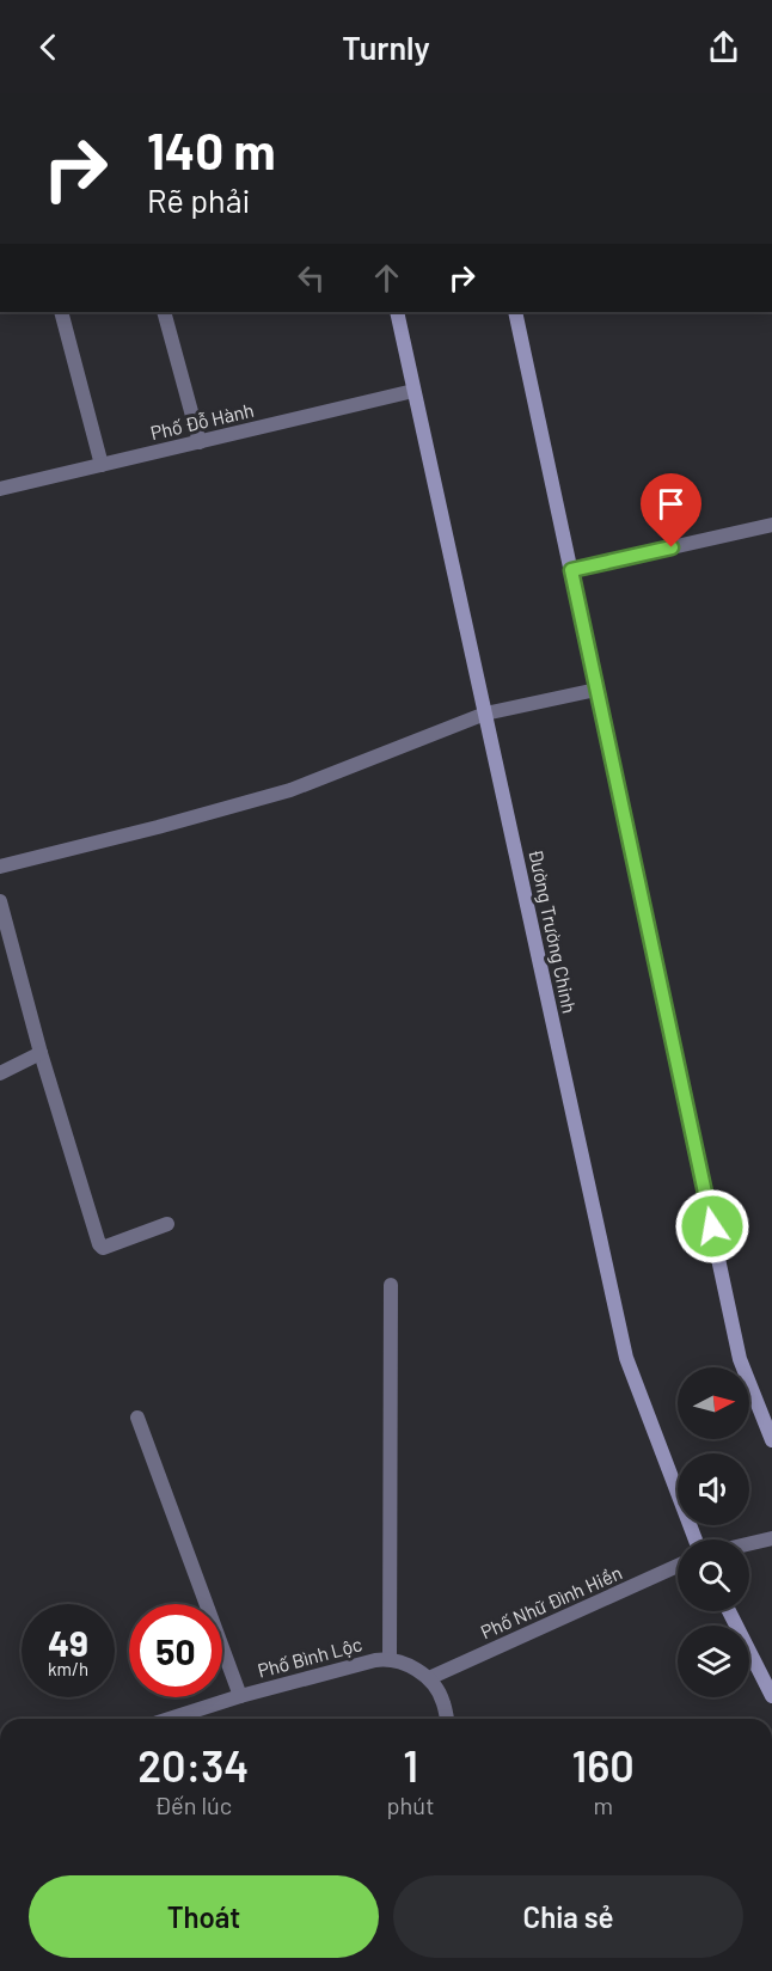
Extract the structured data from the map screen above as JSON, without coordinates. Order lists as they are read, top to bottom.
{
  "streets": {
    "main road": ["Đường Trường Chinh"],
    "street": ["Phố Đỗ Hành", "Phố Nhữ Đình Hiền", "Phố Bình Lộc"]
  },
  "crossings": [
    ["Phố Đỗ Hành", "Đường Trường Chinh"],
    ["Phố Nhữ Đình Hiền", "Phố Bình Lộc"]
  ],
  "north": "right",
  "page": {
    "header": "Turnly",
    "turn": ["140 m", "Rẽ phải"],
    "speed": "49 km/h",
    "limit": "50",
    "eta": [
      "20:34",
      "Đến lúc",
      "1",
      "phút",
      "160",
      "m"
    ],
    "buttons": ["Thoát", "Chia sẻ"]
  }
}
